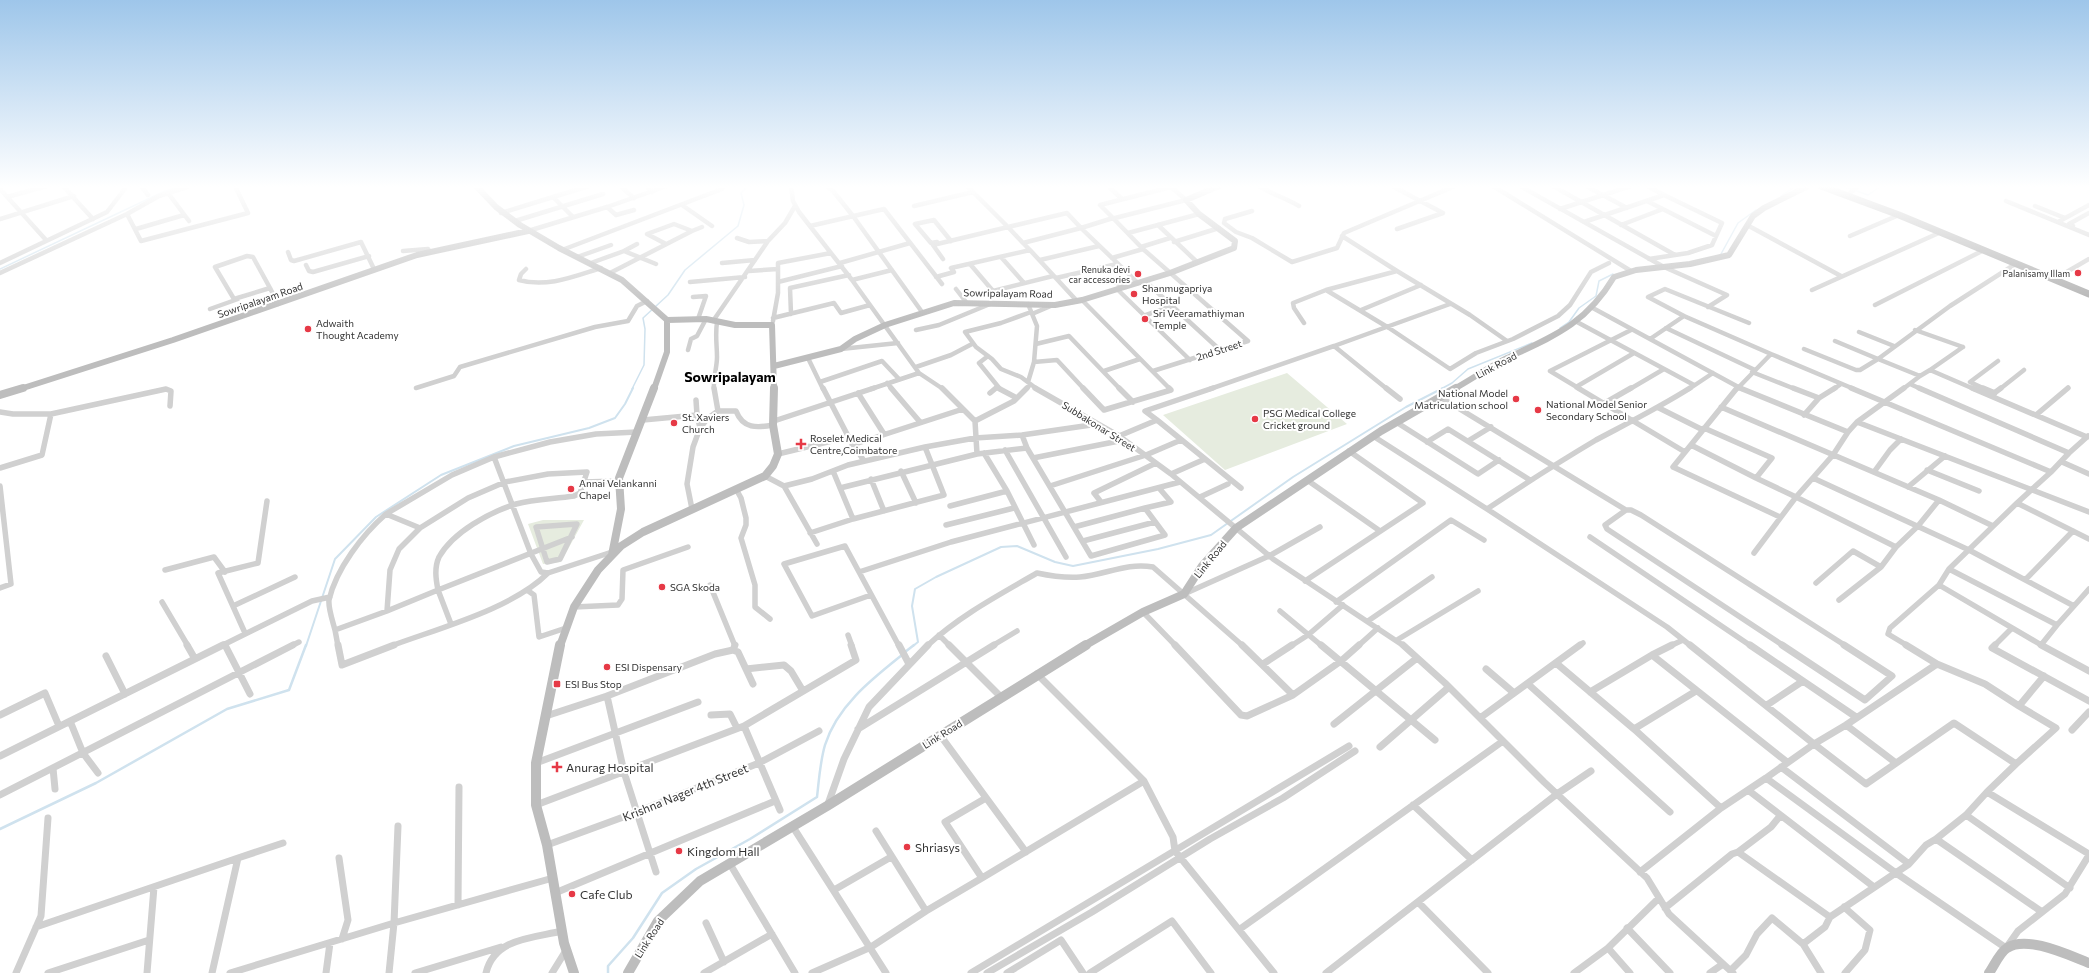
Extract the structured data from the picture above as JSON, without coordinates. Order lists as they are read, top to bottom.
{
  "streets": {
    "street": [
      "Sowripalayam Road",
      "2nd Street",
      "Link Road",
      "Subbakonar Street",
      "Krishna Nager 4th Street"
    ]
  },
  "crossings": [
    ["Sowripalayam Road", "2nd Street"],
    ["Link Road", "Subbakonar Street"]
  ],
  "districts": ["Sowripalayam"],
  "places": {
    "other": [
      "Palanisamy Illam",
      "Renuka devi car accessories",
      "Shanmugapriya Hospital",
      "Sri Veeramathiyman Temple",
      "Adwaith Thought Academy",
      "National Model Matriculation school",
      "National Model Senior Secondary School",
      "PSG Medical College Cricket ground",
      "St. Xaviers Church",
      "Annai Velankanni Chapel",
      "SGA Skoda",
      "ESI Dispensary",
      "Shriasys",
      "Kingdom Hall",
      "Cafe Club"
    ],
    "health": ["Roselet Medical Centre,Coimbatore", "Anurag Hospital"],
    "transit": ["ESI Bus Stop"]
  }
}
